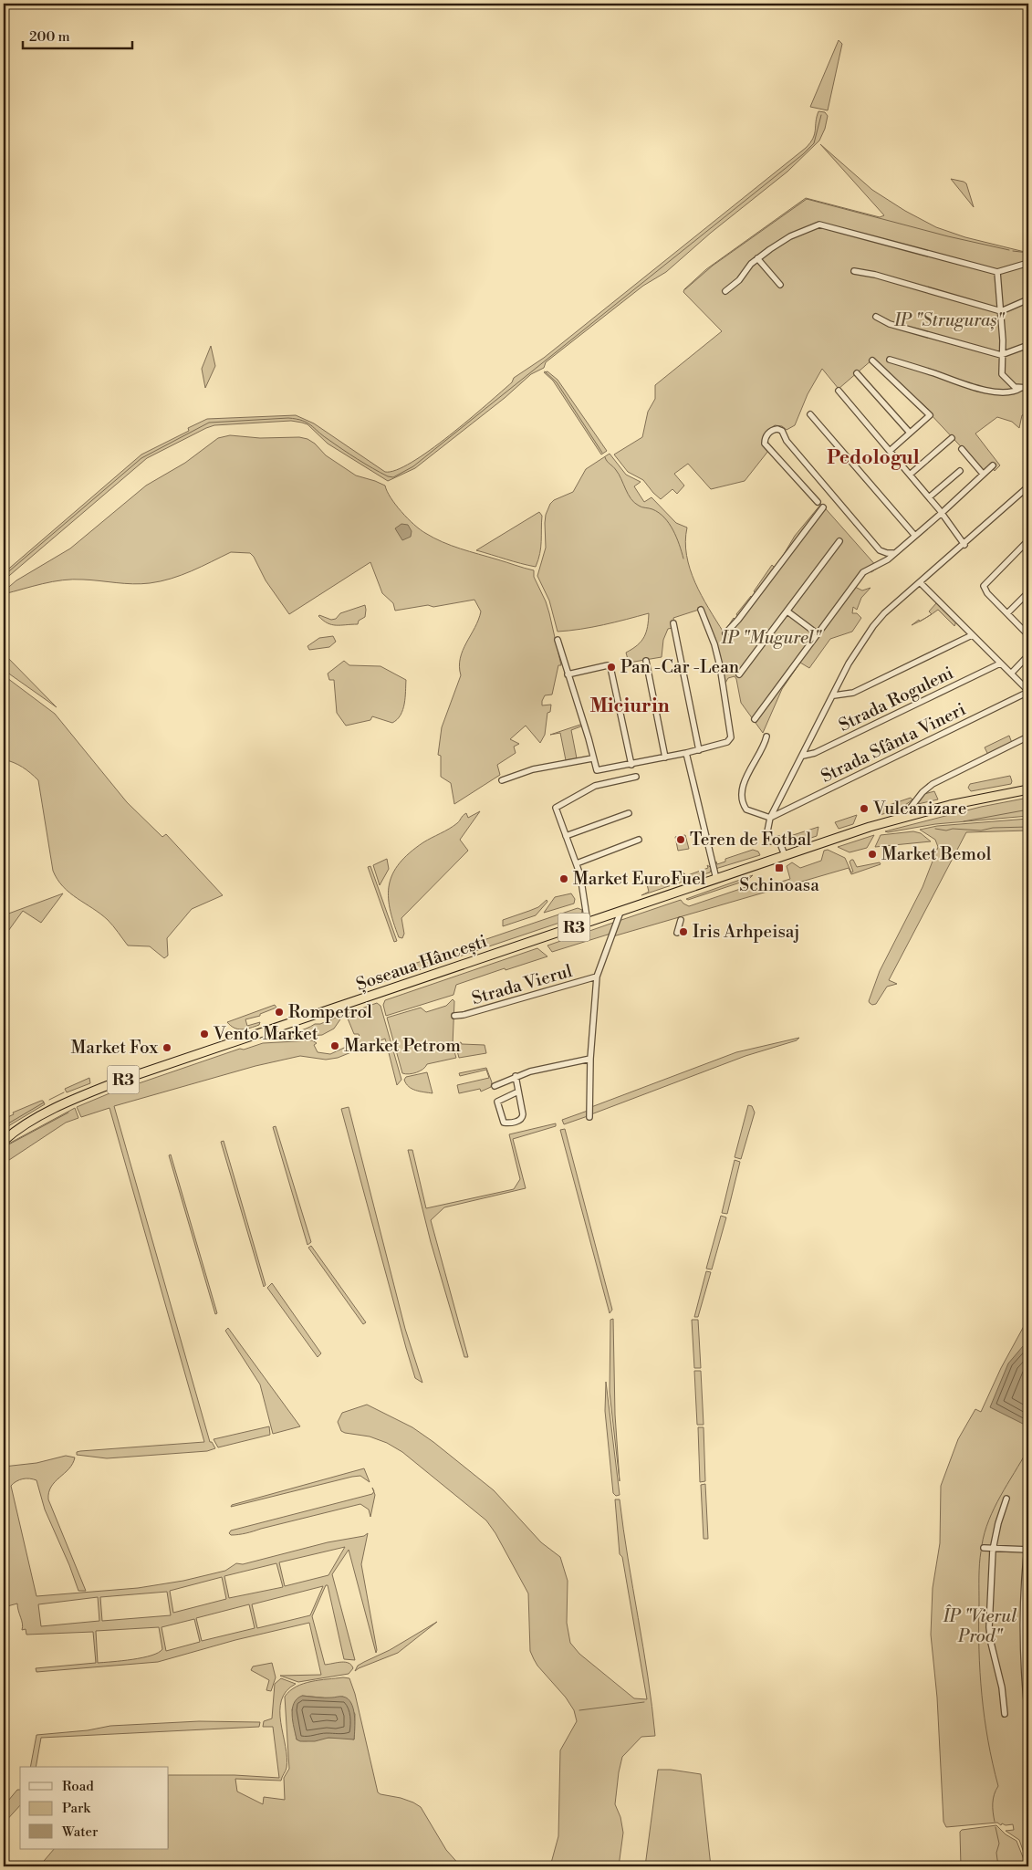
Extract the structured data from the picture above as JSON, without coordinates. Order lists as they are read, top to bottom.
{
  "streets": {
    "highway": ["R3", "Șoseaua Hâncești"],
    "street": ["Strada Roguleni", "Strada Sfânta Vineri", "Strada Vierul"]
  },
  "crossings": [
    ["Șoseaua Hâncești", "Strada Vierul"]
  ],
  "districts": ["Pedologul", "Miciurin"],
  "parks": ["IP \"Struguraș\"", "IP \"Mugurel\"", "ÎP \"Vierul Prod\""],
  "places": {
    "other": [
      "Pan -Car -Lean",
      "Vulcanizare",
      "Teren de Fotbal",
      "Market Bemol",
      "Market EuroFuel",
      "Iris Arhpeisaj",
      "Rompetrol",
      "Vento Market",
      "Market Petrom",
      "Market Fox"
    ],
    "transit": ["Schinoasa"]
  },
  "legend": ["Road", "Park", "Water"],
  "scale_bar": "200 m"
}
